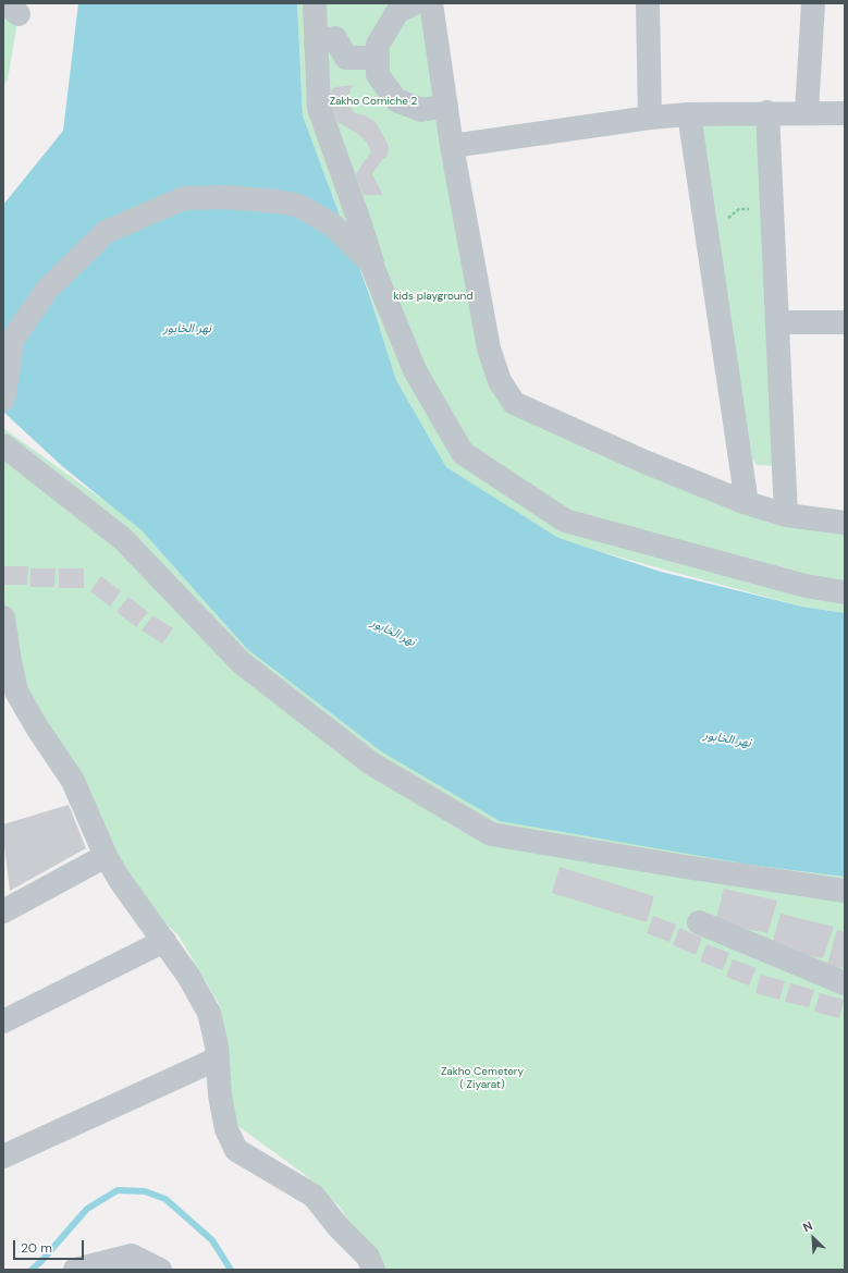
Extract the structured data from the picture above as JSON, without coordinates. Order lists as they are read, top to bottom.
{
  "water": ["نهر الخابور"],
  "parks": ["Zakho Corniche 2", "kids playground", "Zakho Cemetery ( Ziyarat)"],
  "scale_bar": "20 m",
  "north": "top left"
}
